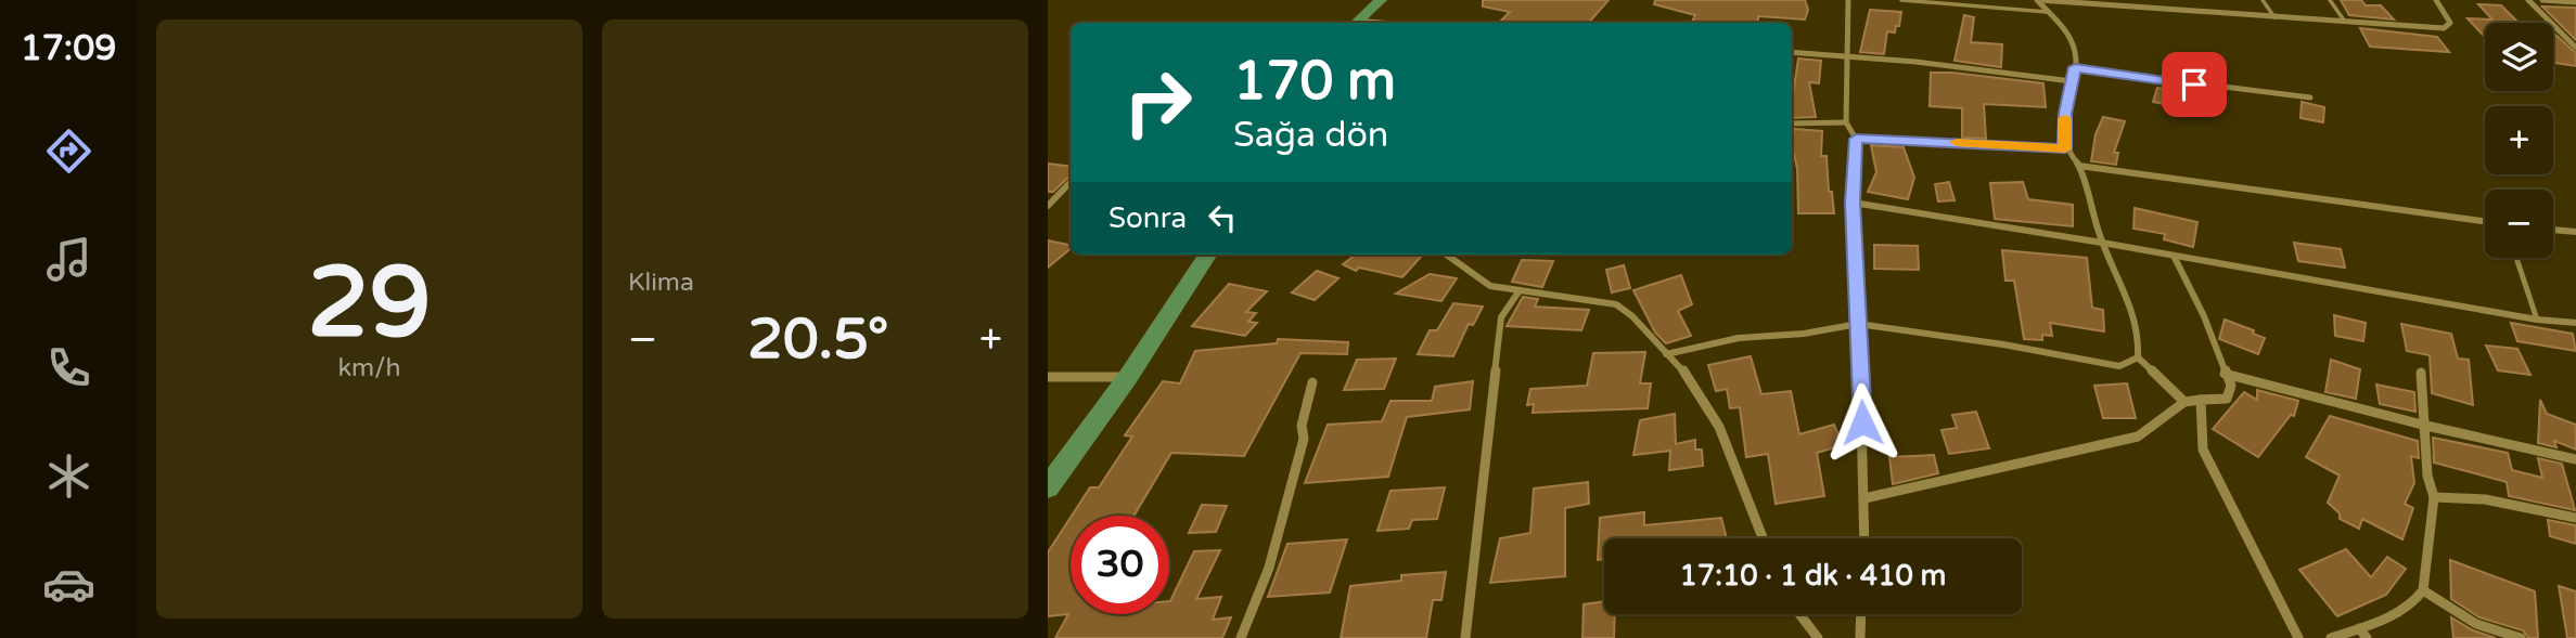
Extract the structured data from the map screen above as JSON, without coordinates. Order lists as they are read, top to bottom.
{
  "page": {
    "tabs": "17:09",
    "tile": [
      ["29", "km/h"],
      "Klima"
    ],
    "map_buttons": ["+", "−"],
    "turn": ["170 m", "Sağa dön"],
    "then": "Sonra",
    "heat": ["−", "20.5°", "+"],
    "limit": "30",
    "trip": "17:10 · 1 dk · 410 m"
  }
}
